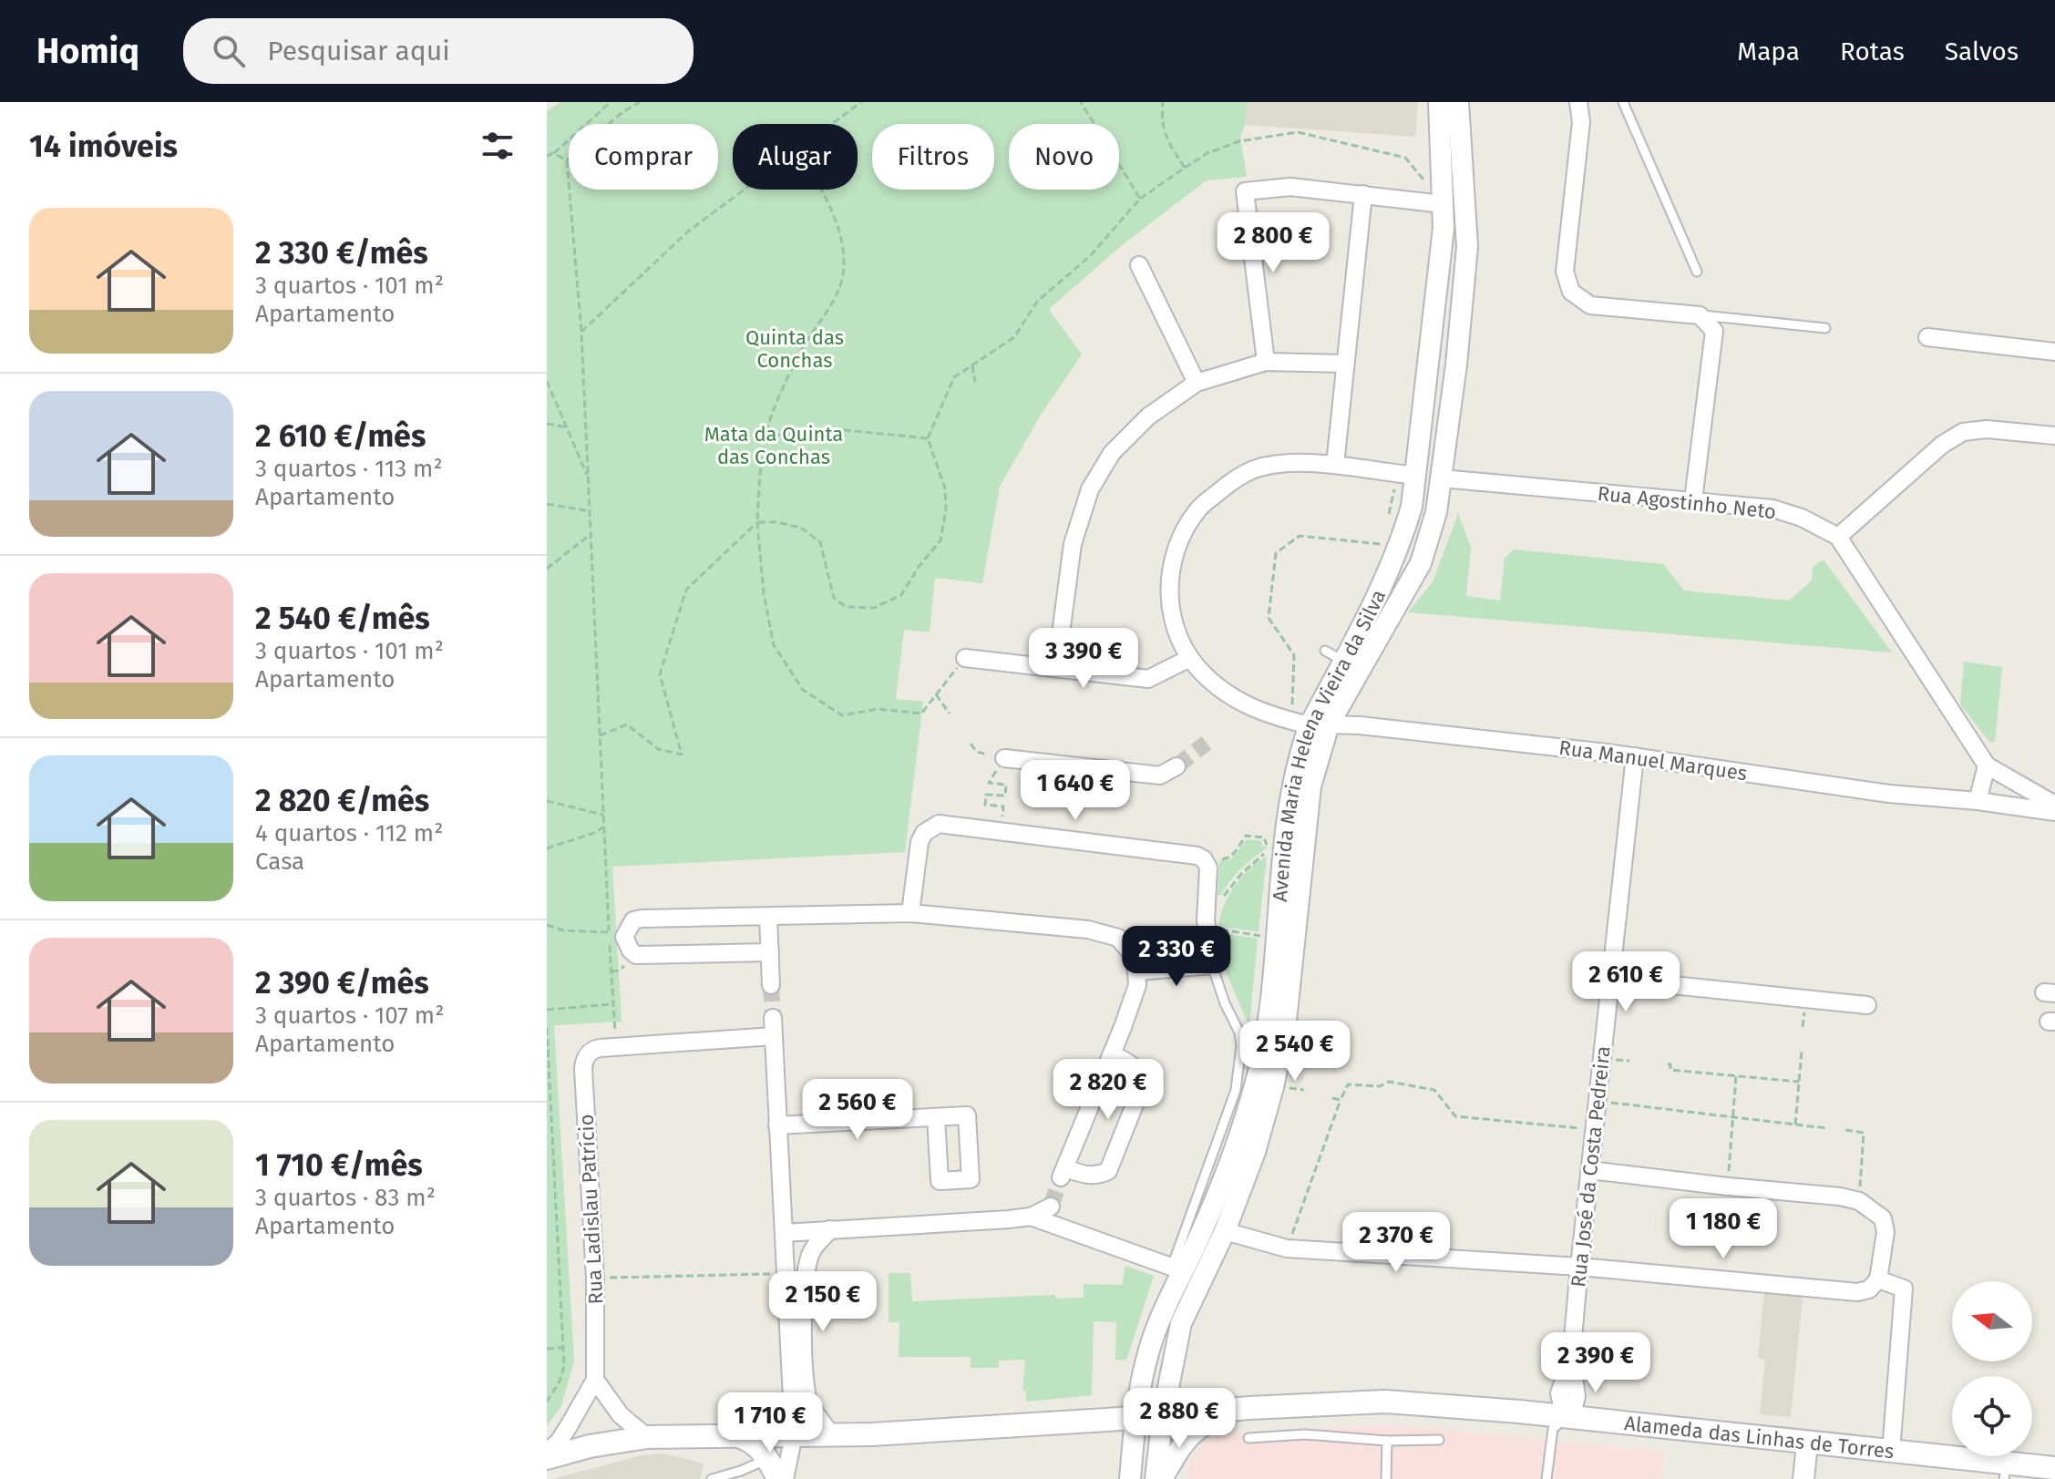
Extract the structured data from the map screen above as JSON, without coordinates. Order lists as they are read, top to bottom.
{
  "streets": {
    "main road": ["Alameda das Linhas de Torres"],
    "street": [
      "Rua Agostinho Neto",
      "Avenida Maria Helena Vieira da Silva",
      "Rua Manuel Marques",
      "Rua José da Costa Pedreira",
      "Rua Ladislau Patrício"
    ]
  },
  "crossings": [
    ["Rua Agostinho Neto", "Avenida Maria Helena Vieira da Silva"],
    ["Avenida Maria Helena Vieira da Silva", "Rua Manuel Marques"],
    ["Avenida Maria Helena Vieira da Silva", "Alameda das Linhas de Torres"],
    ["Rua Manuel Marques", "Rua José da Costa Pedreira"],
    ["Rua José da Costa Pedreira", "Alameda das Linhas de Torres"]
  ],
  "parks": ["Quinta das Conchas", "Mata da Quinta das Conchas"],
  "north": "left",
  "page": {
    "header": "Homiq",
    "search": "Pesquisar aqui",
    "nav": ["Mapa", "Rotas", "Salvos"],
    "heading": "14 imóveis",
    "chip": [
      "Comprar",
      "Alugar",
      "Filtros",
      "Novo"
    ],
    "list": [
      {
        "name": "2 330 €/mês",
        "note": "3 quartos · 101 m² · Apartamento"
      },
      {
        "name": "2 610 €/mês",
        "note": "3 quartos · 113 m² · Apartamento"
      },
      {
        "name": "2 540 €/mês",
        "note": "3 quartos · 101 m² · Apartamento"
      },
      {
        "name": "2 820 €/mês",
        "note": "4 quartos · 112 m² · Casa"
      },
      {
        "name": "2 390 €/mês",
        "note": "3 quartos · 107 m² · Apartamento"
      },
      {
        "name": "1 710 €/mês",
        "note": "3 quartos · 83 m² · Apartamento"
      }
    ],
    "price": [
      "2 800 €",
      "3 390 €",
      "1 640 €",
      "2 330 €",
      "2 610 €",
      "2 540 €",
      "2 820 €",
      "2 560 €",
      "1 180 €",
      "2 370 €",
      "2 150 €",
      "2 390 €",
      "2 880 €",
      "1 710 €"
    ]
  }
}
